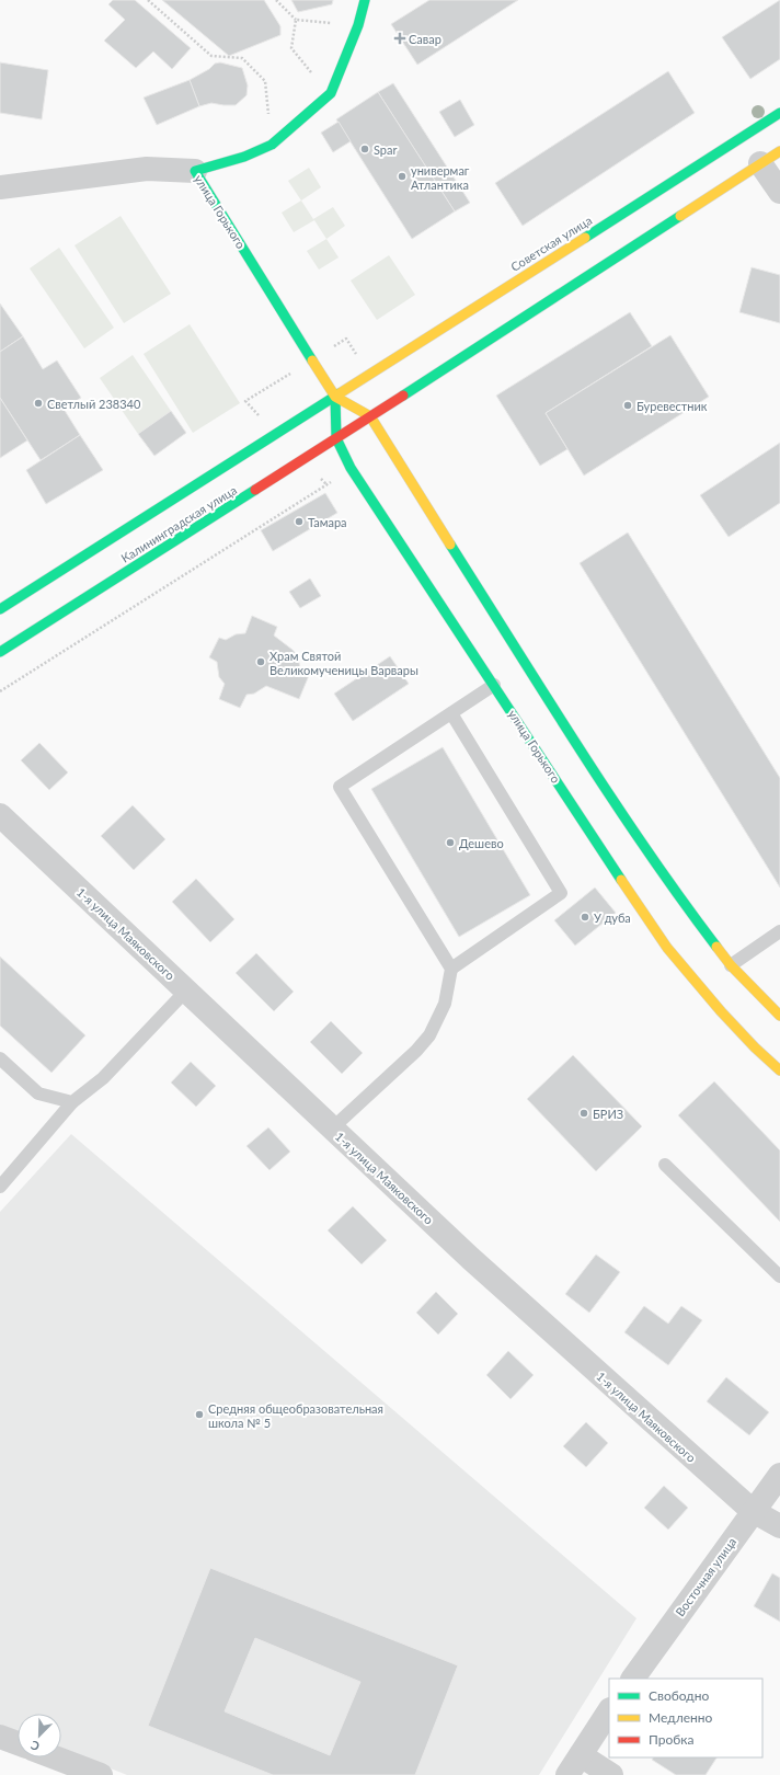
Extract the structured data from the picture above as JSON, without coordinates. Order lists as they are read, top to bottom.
{
  "streets": {
    "street": [
      "улица Горького",
      "Советская улица",
      "Калининградская улица",
      "1-я улица Маяковского",
      "Восточная улица"
    ]
  },
  "crossings": [
    ["улица Горького", "Советская улица"],
    ["улица Горького", "Калининградская улица"],
    ["Советская улица", "Калининградская улица"],
    ["1-я улица Маяковского", "Восточная улица"]
  ],
  "places": {
    "health": ["Савар"],
    "other": [
      "Spar",
      "универмаг Атлантика",
      "Светлый 238340",
      "Буревестник",
      "Тамара",
      "Храм Святой Великомученицы Варвары",
      "Дешево",
      "У дуба",
      "БРИЗ",
      "Средняя общеобразовательная школа № 5"
    ]
  },
  "legend": ["Свободно", "Медленно", "Пробка"],
  "north": "bottom left"
}
